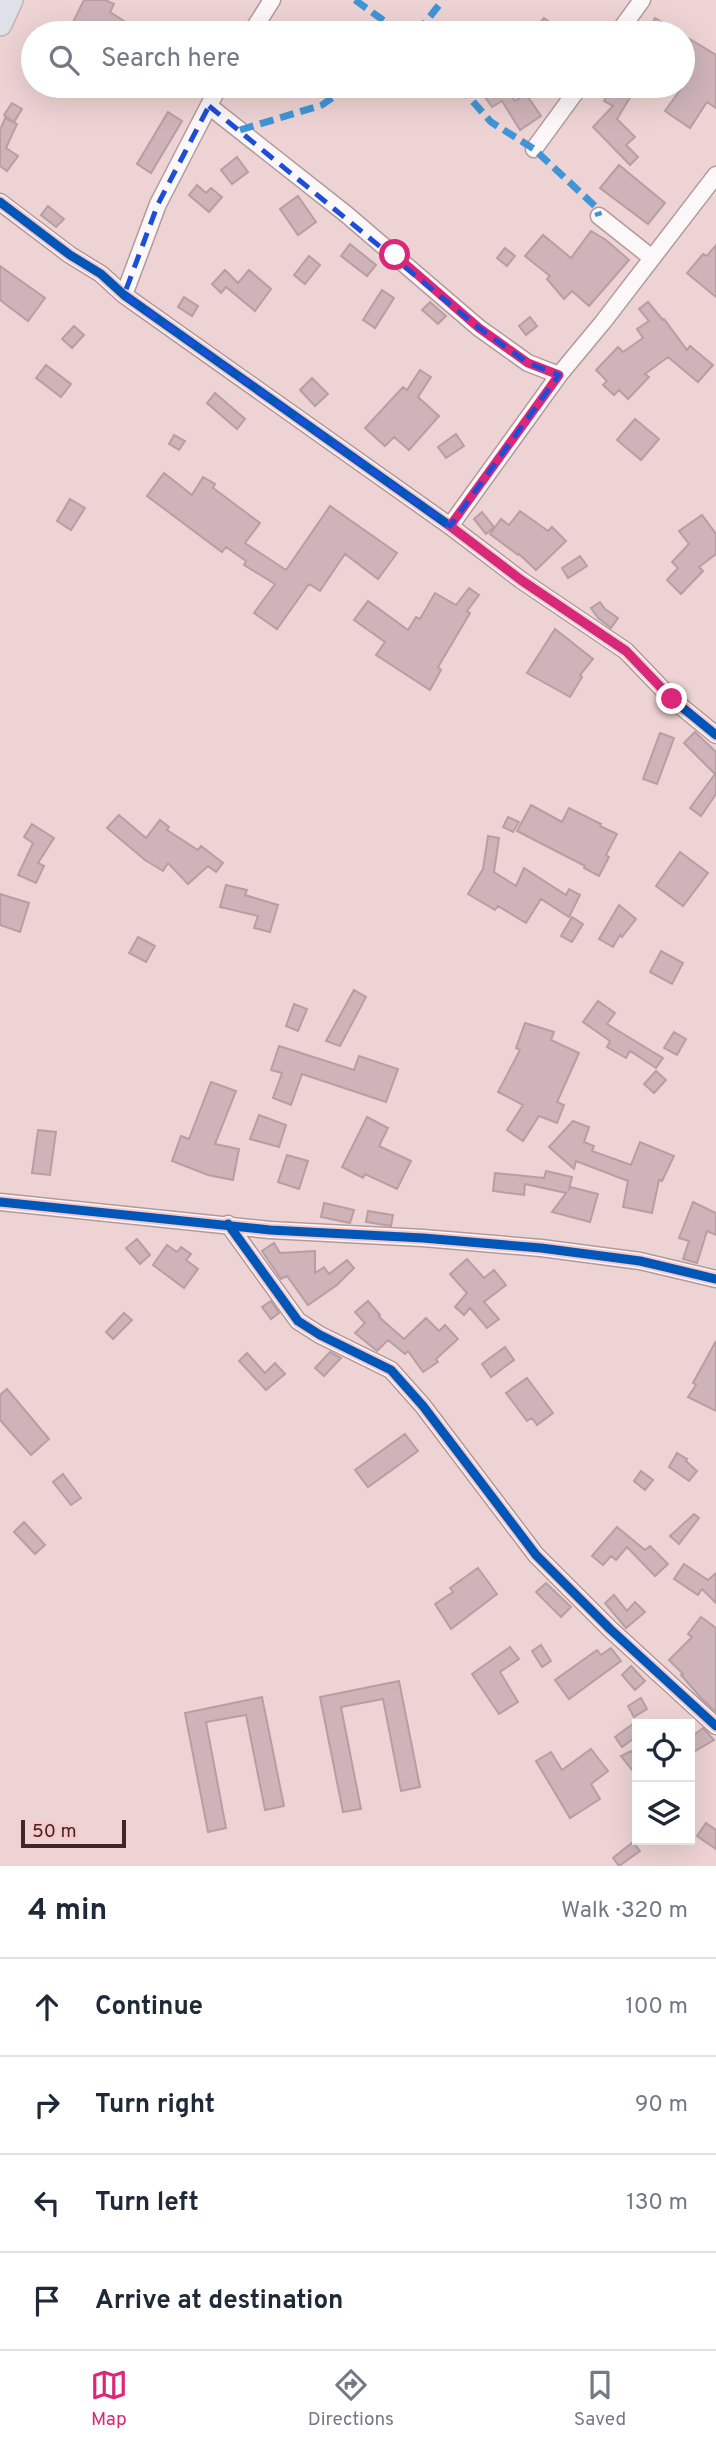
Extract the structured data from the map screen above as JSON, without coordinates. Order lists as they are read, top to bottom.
{
  "scale_bar": "50 m",
  "page": {
    "search": "Search here",
    "scale": "50 m",
    "heading": ["4 min", "Walk · 320 m"],
    "list": [
      ["Continue", "100 m"],
      ["Turn right", "90 m"],
      ["Turn left", "130 m"],
      "Arrive at destination"
    ],
    "nav": ["Map", "Directions", "Saved"]
  }
}
